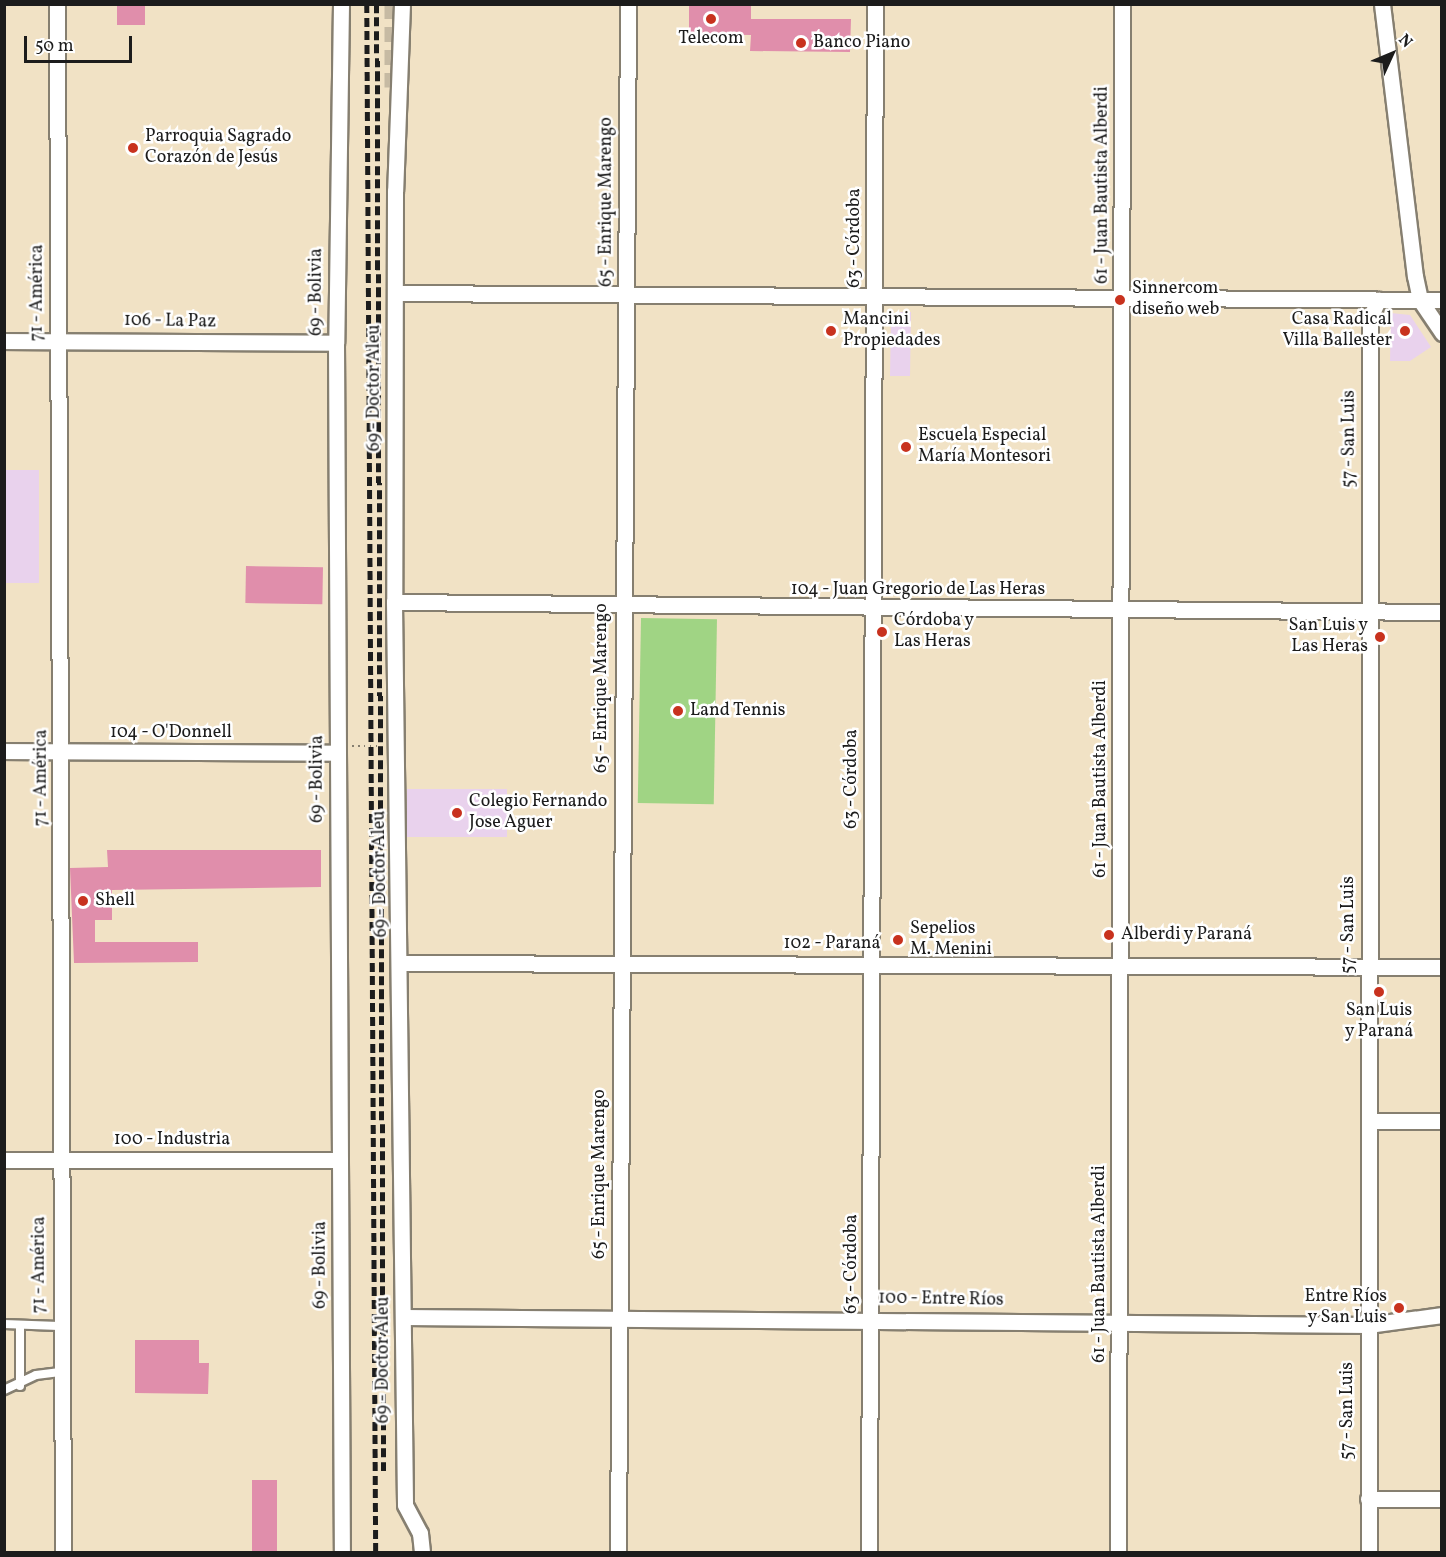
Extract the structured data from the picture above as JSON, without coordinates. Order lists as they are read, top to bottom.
{
  "streets": {
    "street": [
      "61 - Juan Bautista Alberdi",
      "65 - Enrique Marengo",
      "63 - Córdoba",
      "69 - Bolivia",
      "71 - América",
      "106 - La Paz",
      "69 - Doctor Aleu",
      "57 - San Luis",
      "104 - Juan Gregorio de Las Heras",
      "104 - O'Donnell",
      "102 - Paraná",
      "100 - Industria",
      "100 - Entre Ríos"
    ]
  },
  "crossings": [
    ["61 - Juan Bautista Alberdi", "104 - Juan Gregorio de Las Heras"],
    ["61 - Juan Bautista Alberdi", "102 - Paraná"],
    ["61 - Juan Bautista Alberdi", "100 - Entre Ríos"],
    ["65 - Enrique Marengo", "104 - Juan Gregorio de Las Heras"],
    ["65 - Enrique Marengo", "102 - Paraná"],
    ["65 - Enrique Marengo", "100 - Entre Ríos"],
    ["63 - Córdoba", "104 - Juan Gregorio de Las Heras"],
    ["63 - Córdoba", "102 - Paraná"],
    ["63 - Córdoba", "100 - Entre Ríos"],
    ["69 - Bolivia", "106 - La Paz"],
    ["69 - Bolivia", "104 - O'Donnell"],
    ["69 - Bolivia", "100 - Industria"],
    ["71 - América", "106 - La Paz"],
    ["71 - América", "104 - O'Donnell"],
    ["71 - América", "100 - Industria"],
    ["69 - Doctor Aleu", "104 - Juan Gregorio de Las Heras"],
    ["69 - Doctor Aleu", "102 - Paraná"],
    ["69 - Doctor Aleu", "100 - Entre Ríos"],
    ["57 - San Luis", "104 - Juan Gregorio de Las Heras"],
    ["57 - San Luis", "102 - Paraná"],
    ["57 - San Luis", "100 - Entre Ríos"]
  ],
  "places": [
    "Telecom",
    "Banco Piano",
    "Parroquia Sagrado Corazón de Jesús",
    "Sinnercom diseño web",
    "Mancini Propiedades",
    "Casa Radical Villa Ballester",
    "Escuela Especial María Montesori",
    "Córdoba y Las Heras",
    "San Luis y Las Heras",
    "Land Tennis",
    "Colegio Fernando Jose Aguer",
    "Shell",
    "Alberdi y Paraná",
    "Sepelios M. Menini",
    "San Luis y Paraná",
    "Entre Ríos y San Luis"
  ],
  "scale_bar": "50 m",
  "north": "top right"
}
